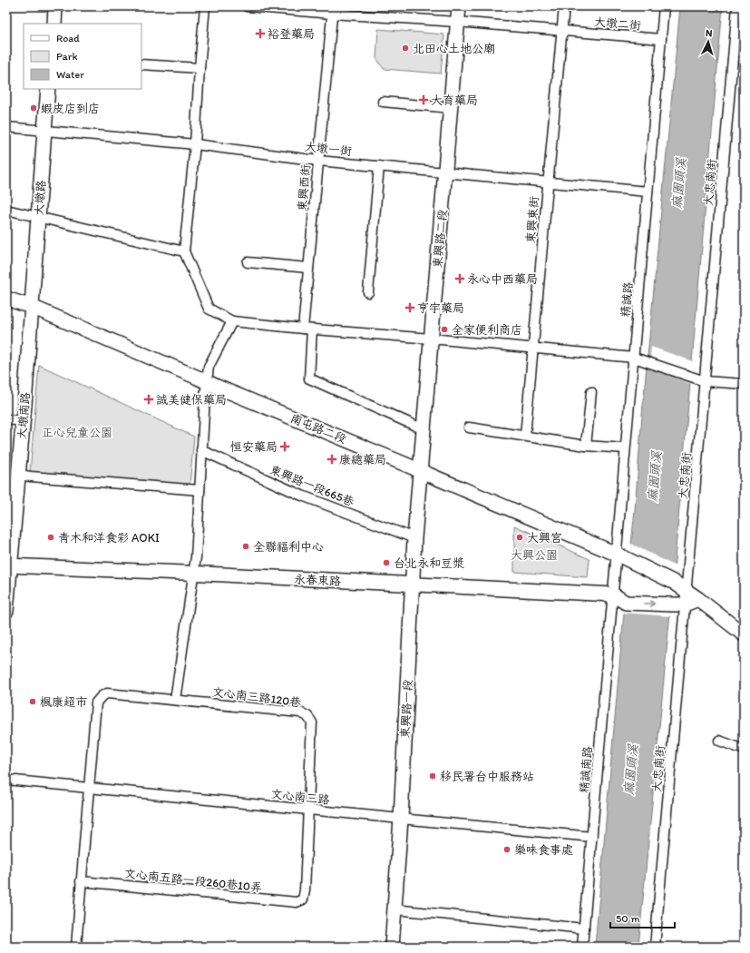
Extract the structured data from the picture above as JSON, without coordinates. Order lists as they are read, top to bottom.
{
  "streets": {
    "street": [
      "大墩二街",
      "大墩一街",
      "大忠南街",
      "東興西街",
      "大墩路",
      "東興東街",
      "東興路二段",
      "精誠路",
      "大墩南路",
      "南屯路二段",
      "東興路一段665巷",
      "永春東路",
      "文心南三路120巷",
      "東興路一段",
      "精誠南路",
      "文心南三路",
      "文心南五路一段260巷10弄"
    ]
  },
  "crossings": [
    ["大墩二街", "東興西街"],
    ["大墩二街", "東興東街"],
    ["大墩二街", "東興路二段"],
    ["大墩二街", "精誠路"],
    ["大墩一街", "東興西街"],
    ["大墩一街", "大墩路"],
    ["大墩一街", "東興東街"],
    ["大墩一街", "東興路二段"],
    ["大墩一街", "精誠路"],
    ["大忠南街", "南屯路二段"],
    ["大忠南街", "永春東路"],
    ["東興西街", "東興路二段"],
    ["大墩路", "大墩南路"],
    ["大墩路", "南屯路二段"],
    ["東興路二段", "南屯路二段"],
    ["東興路二段", "東興路一段"],
    ["精誠路", "南屯路二段"],
    ["精誠路", "永春東路"],
    ["精誠路", "精誠南路"],
    ["大墩南路", "南屯路二段"],
    ["大墩南路", "永春東路"],
    ["南屯路二段", "東興路一段"],
    ["東興路一段665巷", "東興路一段"],
    ["永春東路", "東興路一段"],
    ["永春東路", "精誠南路"],
    ["文心南三路120巷", "文心南三路"],
    ["文心南三路120巷", "文心南五路一段260巷10弄"],
    ["東興路一段", "文心南三路"],
    ["精誠南路", "文心南三路"]
  ],
  "water": ["麻園頭溪"],
  "parks": ["正心兒童公園", "大興公園"],
  "places": {
    "health": [
      "裕登藥局",
      "大育藥局",
      "永心中西藥局",
      "亨宇藥局",
      "誠美健保藥局",
      "恒安藥局",
      "康總藥局"
    ],
    "other": [
      "北田心土地公廟",
      "蝦皮店到店",
      "全家便利商店",
      "青木和洋食彩 AOKI",
      "大興宮",
      "全聯福利中心",
      "台北永和豆漿",
      "楓康超市",
      "移民署台中服務站",
      "樂味食事處"
    ]
  },
  "legend": ["Road", "Park", "Water"],
  "scale_bar": "50 m",
  "north": "top"
}
